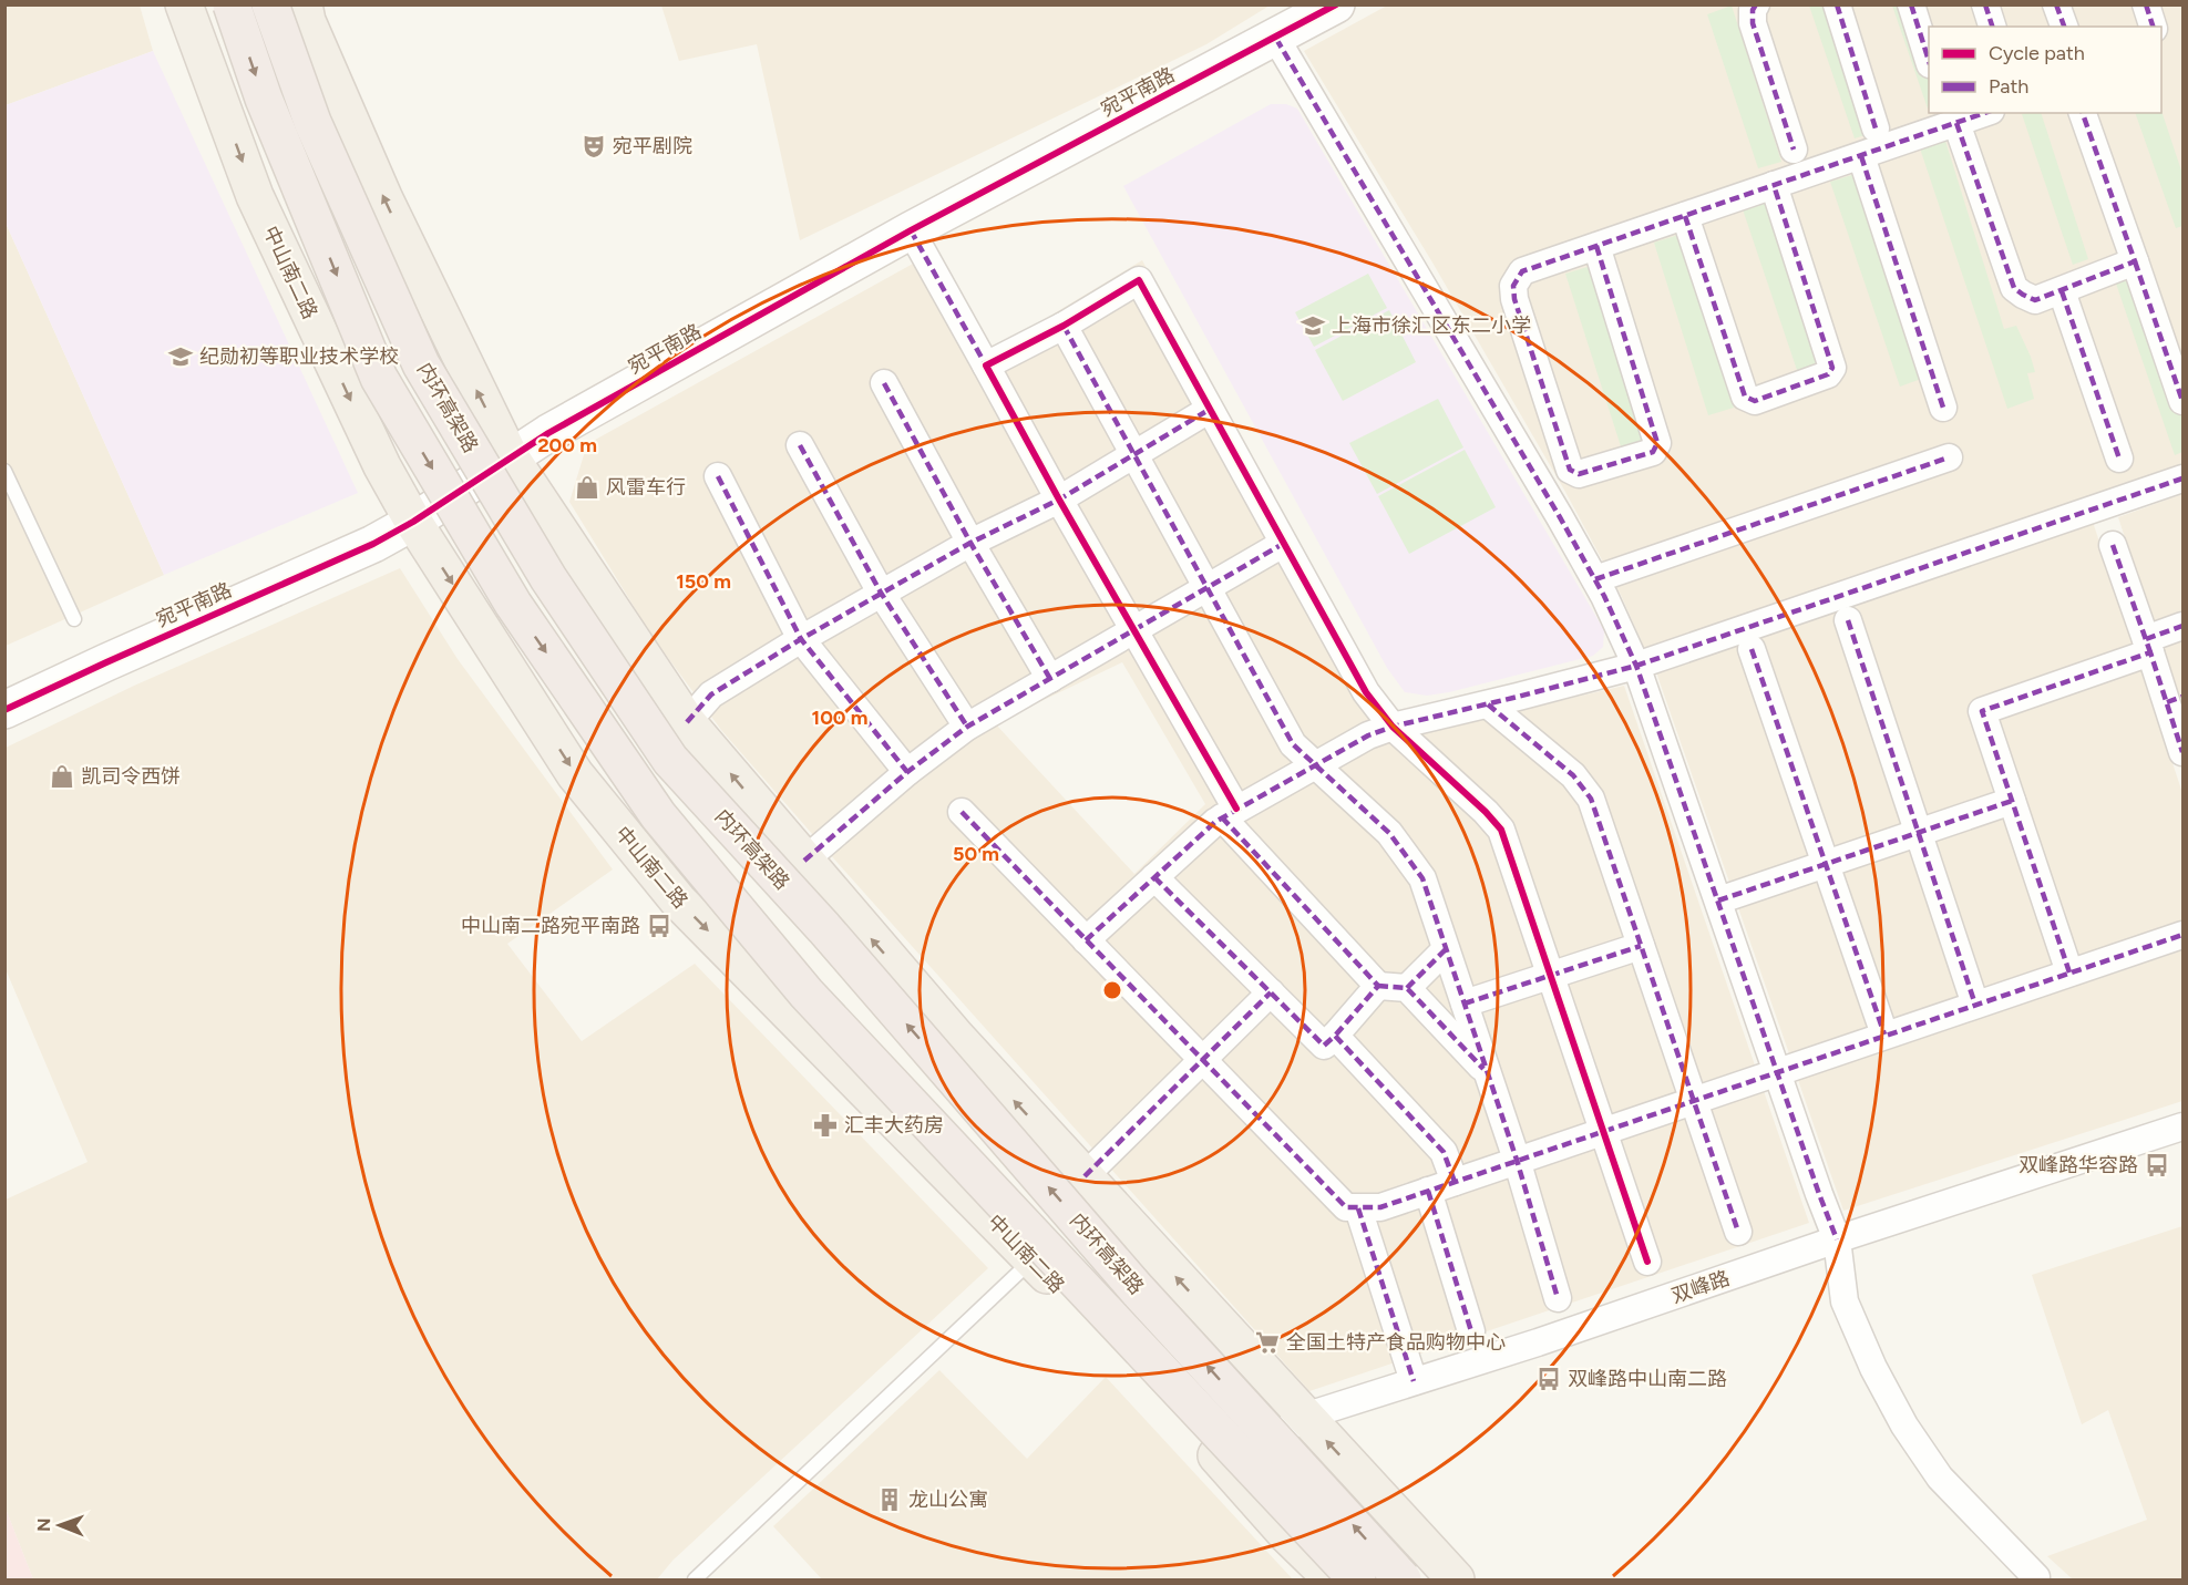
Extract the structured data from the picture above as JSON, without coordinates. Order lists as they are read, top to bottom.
{
  "streets": {
    "highway": ["内环高架路"],
    "main road": ["宛平南路", "中山南二路"],
    "street": ["双峰路"]
  },
  "crossings": [
    ["宛平南路", "中山南二路"],
    ["中山南二路", "双峰路"]
  ],
  "places": {
    "theatre": ["宛平剧院"],
    "school or university": ["上海市徐汇区东二小学", "纪勋初等职业技术学校"],
    "shop": ["风雷车行", "凯司令西饼"],
    "bus stop": ["中山南二路宛平南路", "双峰路华容路", "双峰路中山南二路"],
    "pharmacy": ["汇丰大药房"],
    "supermarket": ["全国土特产食品购物中心"],
    "building": ["龙山公寓"]
  },
  "legend": ["Cycle path", "Path"],
  "north": "left",
  "rings": [
    "200 m",
    "150 m",
    "100 m",
    "50 m"
  ]
}
